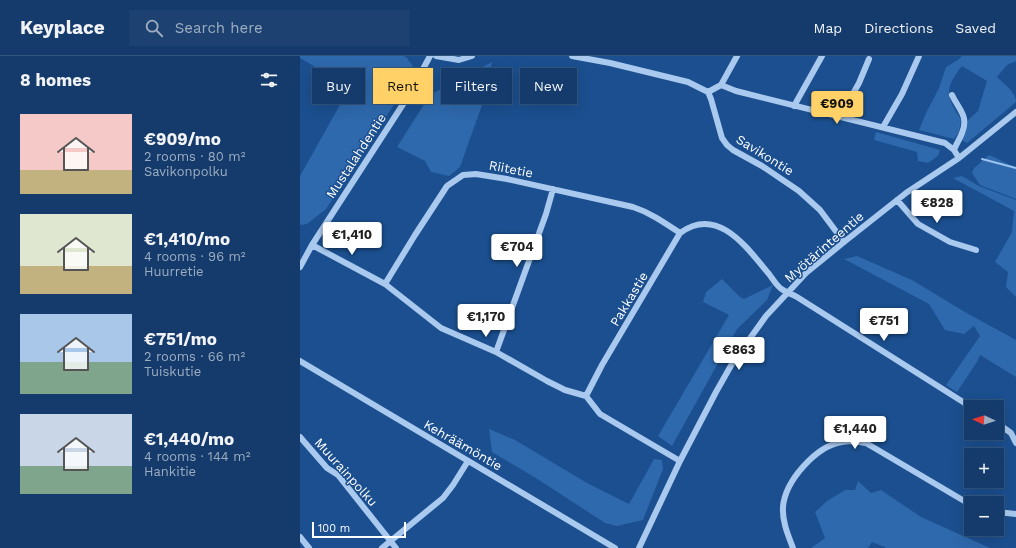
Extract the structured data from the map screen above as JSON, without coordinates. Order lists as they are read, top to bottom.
{
  "streets": {
    "street": [
      "Savikontie",
      "Mustalahdentie",
      "Riitetie",
      "Myötärinteentie",
      "Pakkastie",
      "Kehräämöntie",
      "Muurainpolku"
    ]
  },
  "crossings": [
    ["Savikontie", "Myötärinteentie"],
    ["Riitetie", "Pakkastie"]
  ],
  "scale_bar": "100 m",
  "north": "left",
  "page": {
    "header": "Keyplace",
    "search": "Search here",
    "nav": ["Map", "Directions", "Saved"],
    "heading": "8 homes",
    "chip": [
      "Buy",
      "Rent",
      "Filters",
      "New"
    ],
    "price": [
      "€909",
      "€828",
      "€1,410",
      "€704",
      "€1,170",
      "€751",
      "€863",
      "€1,440"
    ],
    "list": [
      {
        "name": "€909/mo",
        "note": "2 rooms · 80 m² · Savikonpolku"
      },
      {
        "name": "€1,410/mo",
        "note": "4 rooms · 96 m² · Huurretie"
      },
      {
        "name": "€751/mo",
        "note": "2 rooms · 66 m² · Tuiskutie"
      },
      {
        "name": "€1,440/mo",
        "note": "4 rooms · 144 m² · Hankitie"
      }
    ],
    "map_buttons": ["+", "−"],
    "scale": "100 m"
  }
}
